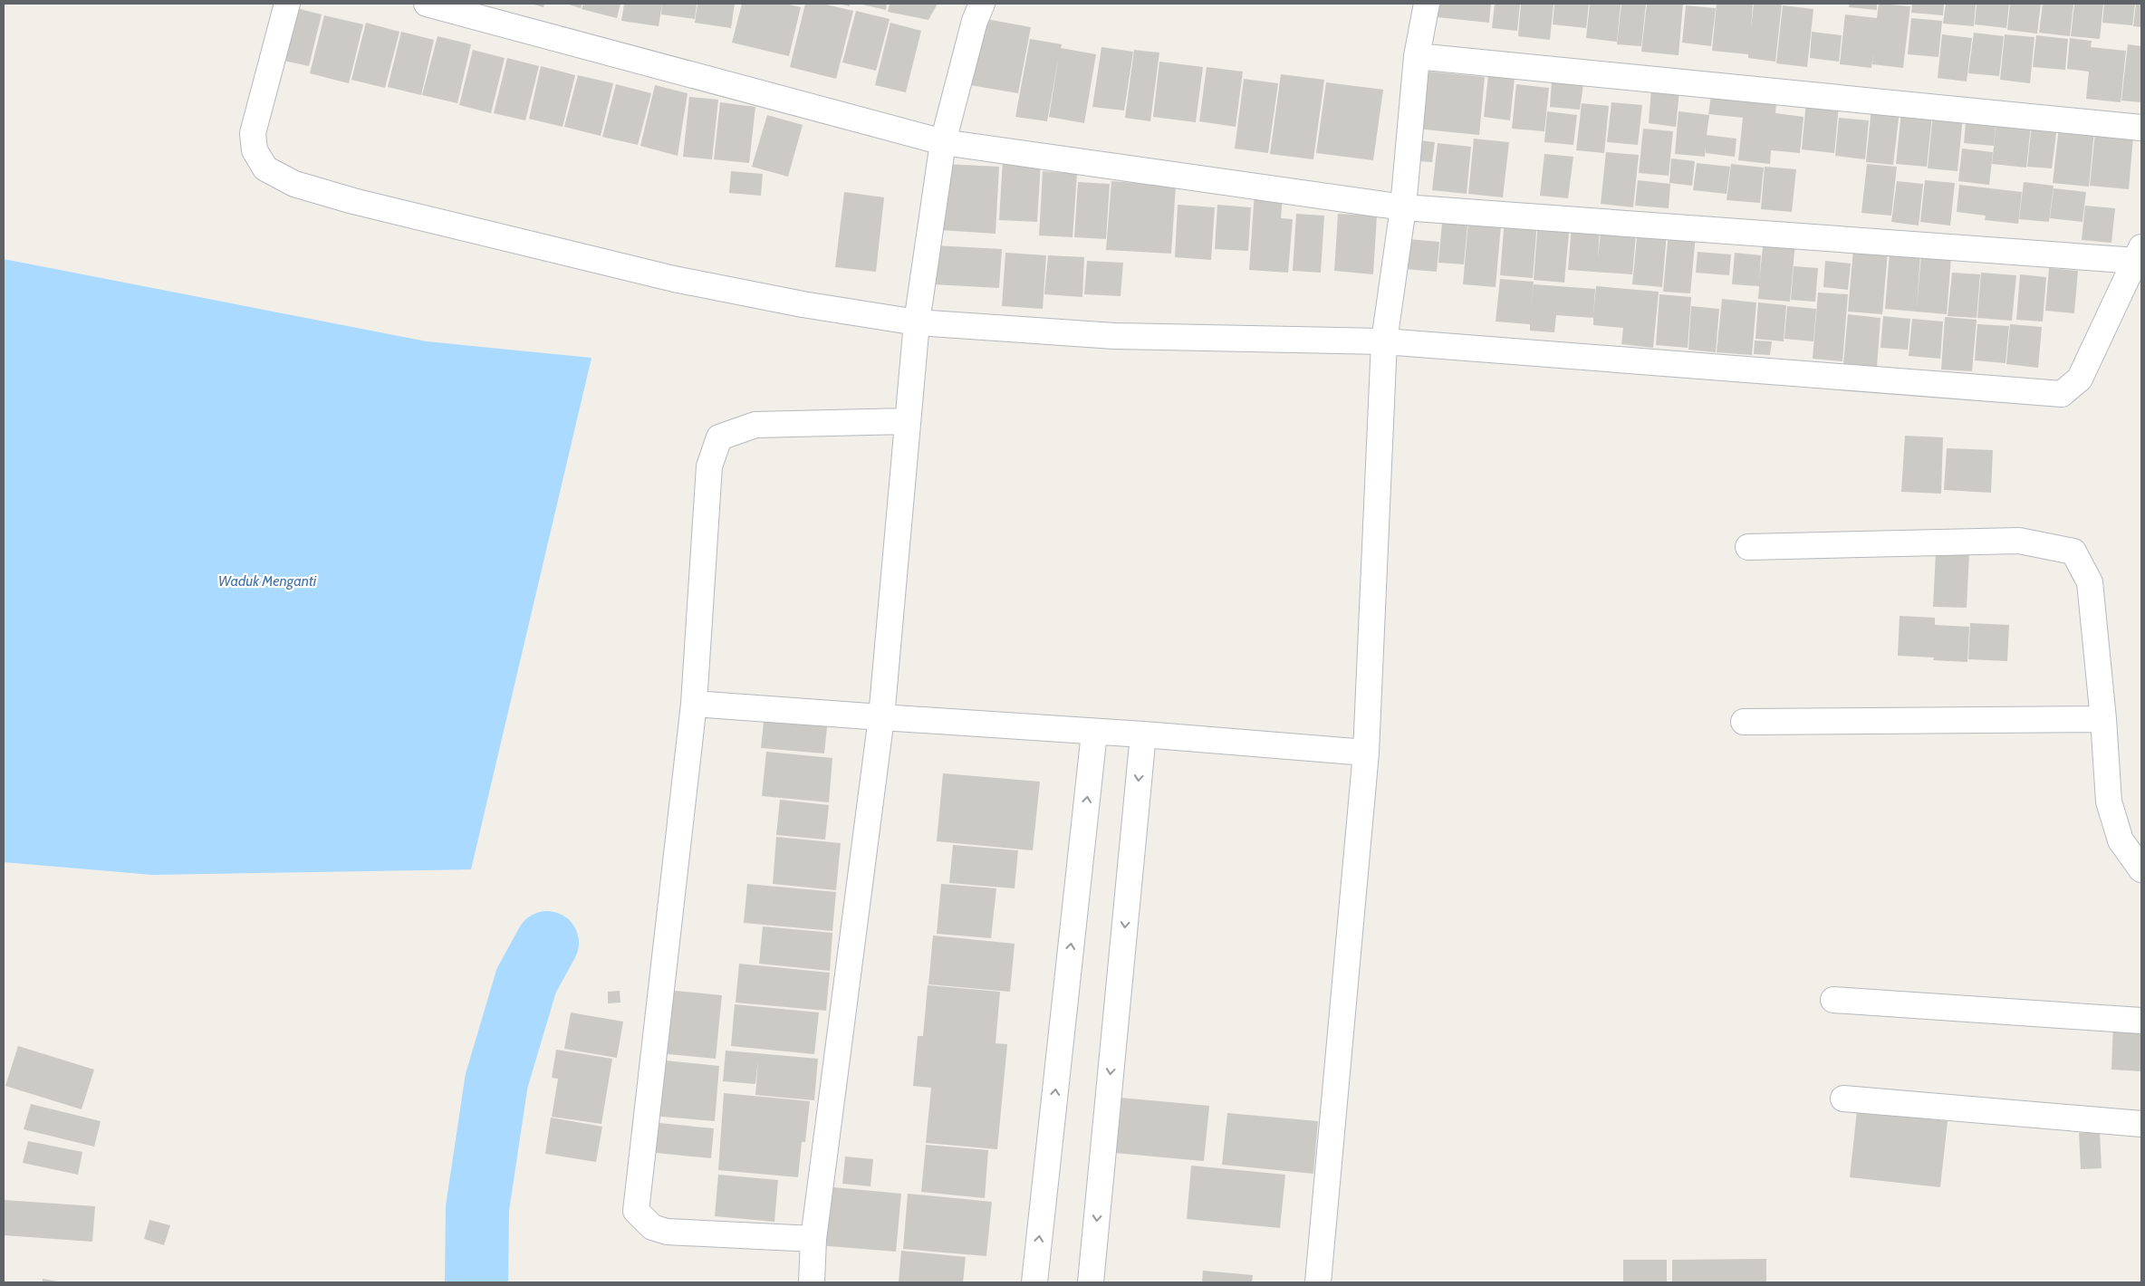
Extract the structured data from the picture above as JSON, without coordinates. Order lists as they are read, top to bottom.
{
  "water": ["Waduk Menganti"]
}
